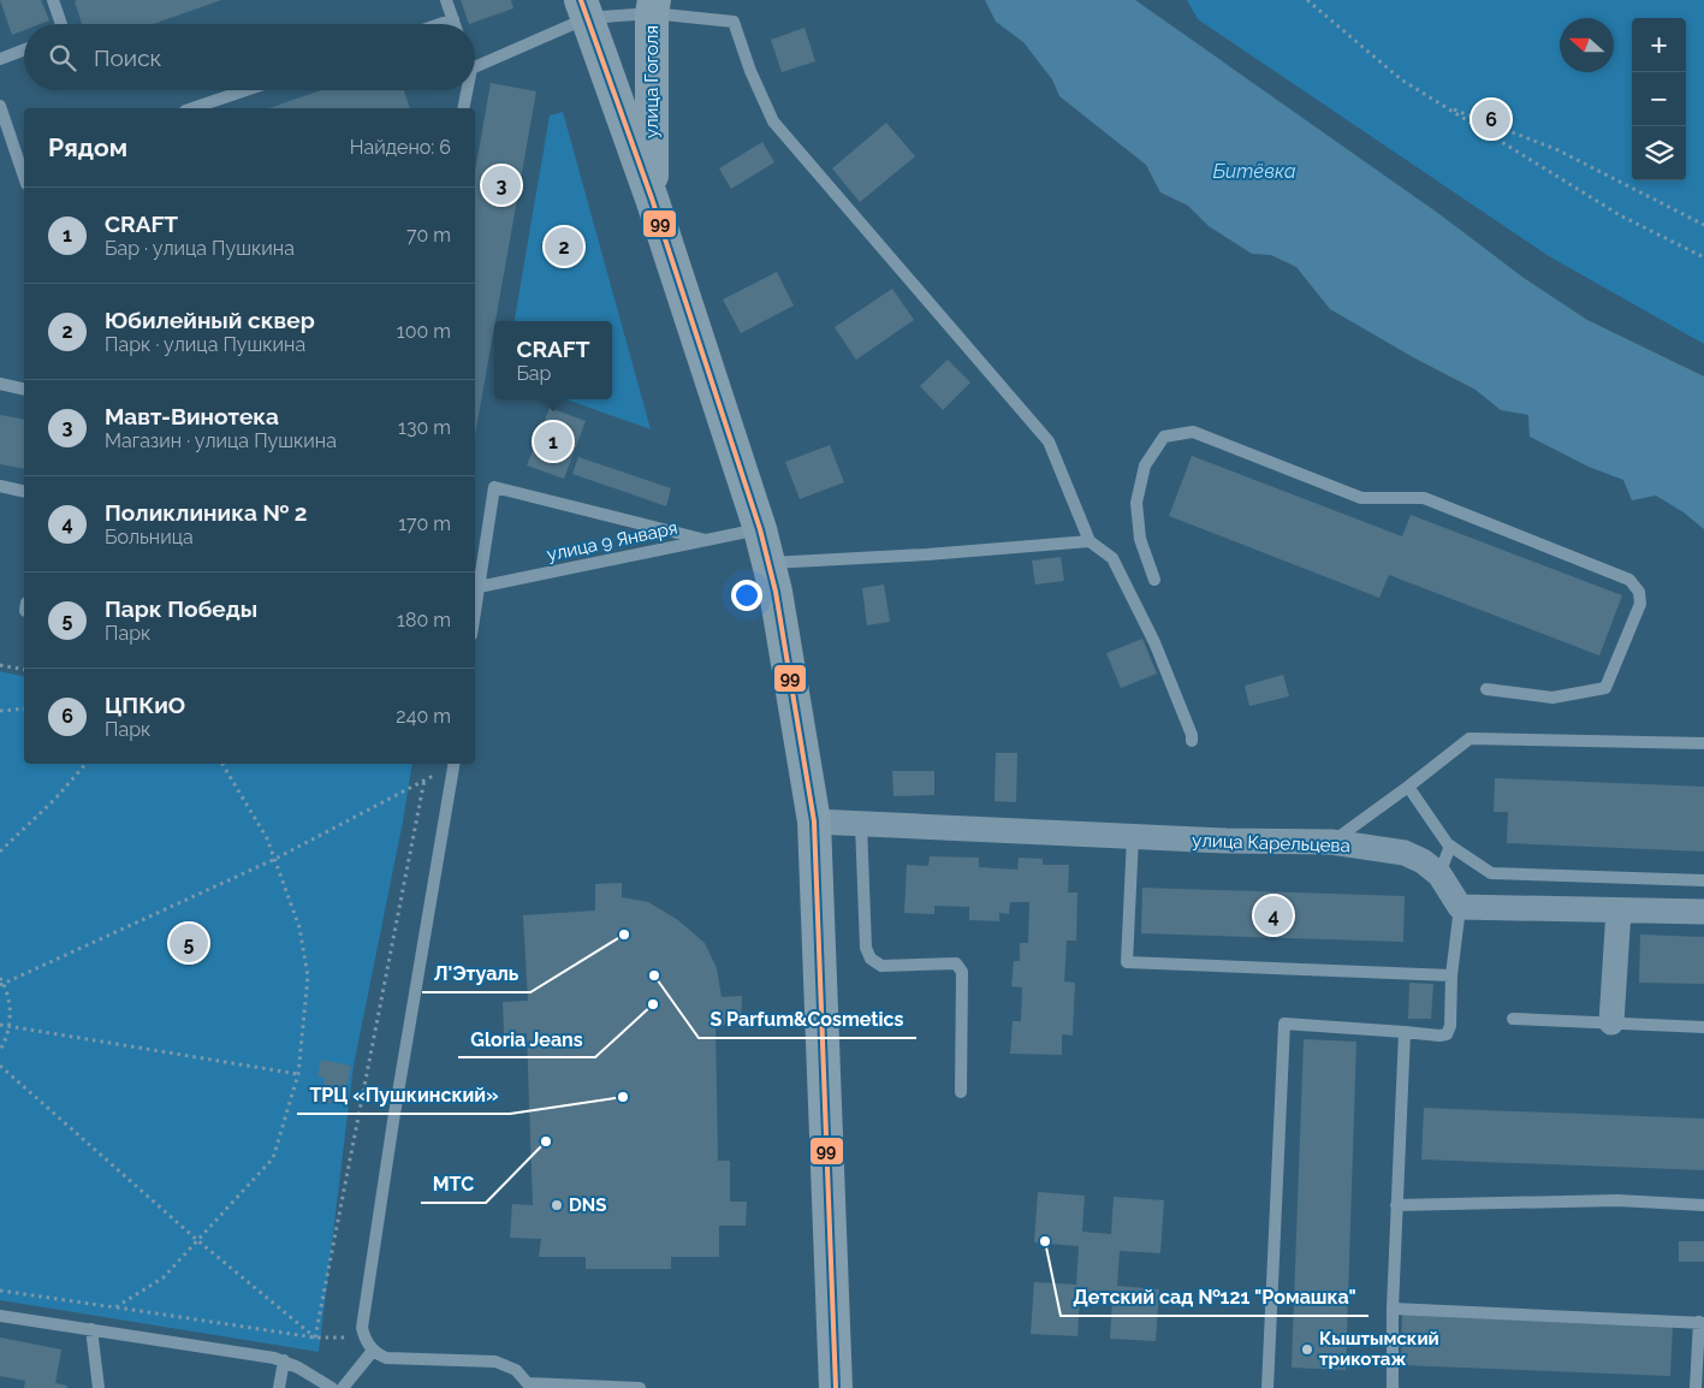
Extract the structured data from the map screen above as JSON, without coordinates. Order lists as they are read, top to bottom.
{
  "streets": {
    "main road": ["улица Гоголя"],
    "street": ["улица Карельцева"],
    "lane": ["улица 9 Января"]
  },
  "water": ["Битёвка"],
  "places": [
    "Л'Этуаль",
    "S Parfum&Cosmetics",
    "Gloria Jeans",
    "ТРЦ «Пушкинский»",
    "МТС",
    "DNS",
    "Детский сад №121 \"Ромашка\"",
    "Кыштымский трикотаж"
  ],
  "lines": ["transit line 99"],
  "north": "left",
  "page": {
    "map_buttons": ["+", "−"],
    "search": "Поиск",
    "pins": [
      "6",
      "3",
      "2",
      "1",
      "4",
      "5"
    ],
    "heading": ["Рядом", "Найдено: 6"],
    "list": [
      {
        "mark": "1",
        "name": "CRAFT",
        "note": "Бар · улица Пушкина",
        "value": "70 m"
      },
      {
        "mark": "2",
        "name": "Юбилейный сквер",
        "note": "Парк · улица Пушкина",
        "value": "100 m"
      },
      {
        "mark": "3",
        "name": "Мавт-Винотека",
        "note": "Магазин · улица Пушкина",
        "value": "130 m"
      },
      {
        "mark": "4",
        "name": "Поликлиника № 2",
        "note": "Больница",
        "value": "170 m"
      },
      {
        "mark": "5",
        "name": "Парк Победы",
        "note": "Парк",
        "value": "180 m"
      },
      {
        "mark": "6",
        "name": "ЦПКиО",
        "note": "Парк",
        "value": "240 m"
      }
    ],
    "popup": ["CRAFT", "Бар"]
  }
}
